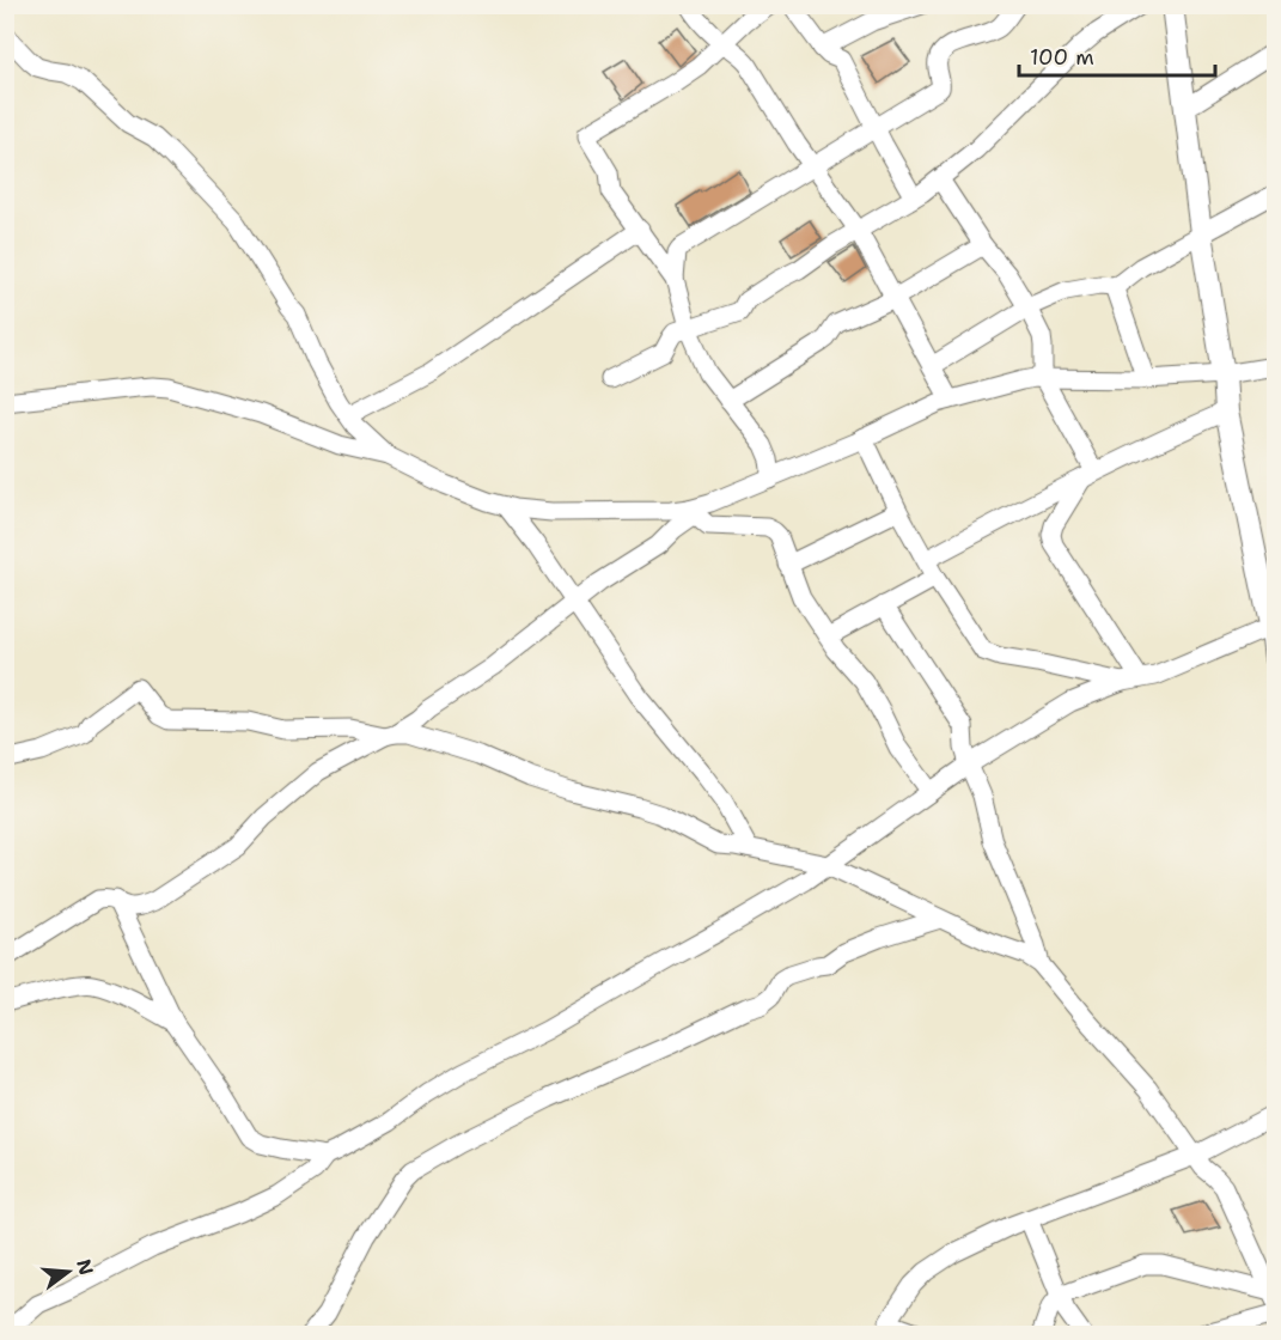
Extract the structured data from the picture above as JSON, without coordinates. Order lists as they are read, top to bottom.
{
  "scale_bar": "100 m",
  "north": "right"
}
